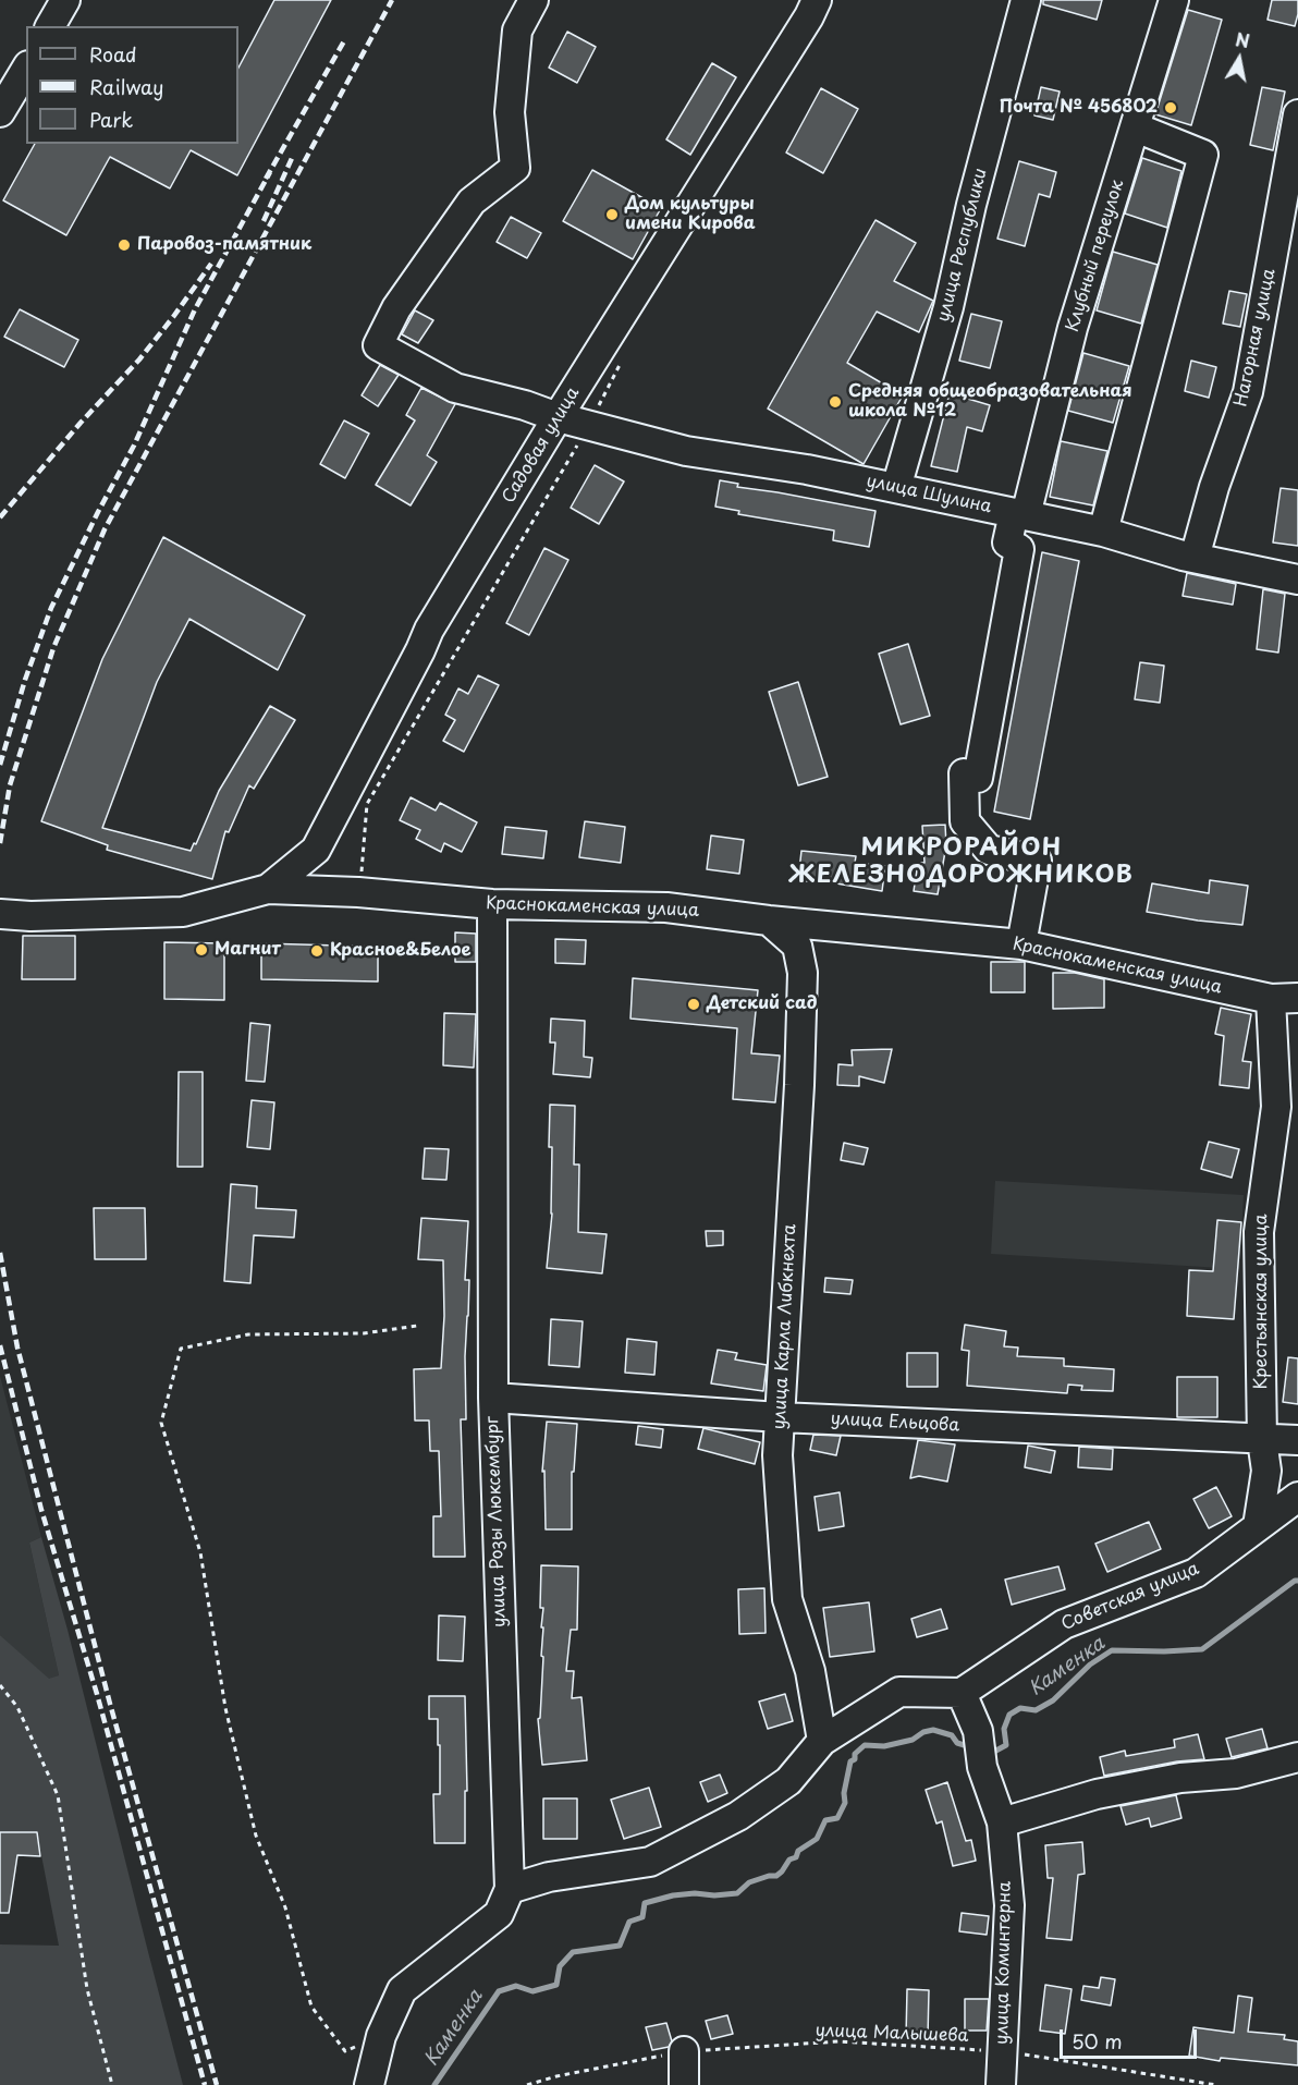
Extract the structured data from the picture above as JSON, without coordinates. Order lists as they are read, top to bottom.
{
  "streets": {
    "street": [
      "улица Республики",
      "Клубный переулок",
      "Нагорная улица",
      "Садовая улица",
      "улица Шулина",
      "Краснокаменская улица",
      "Крестьянская улица",
      "улица Карла Либкнехта",
      "улица Ельцова",
      "улица Розы Люксембург",
      "Советская улица",
      "улица Коминтерна"
    ],
    "path": ["улица Малышева"]
  },
  "crossings": [
    ["улица Республики", "улица Шулина"],
    ["Клубный переулок", "улица Шулина"],
    ["Клубный переулок", "Краснокаменская улица"],
    ["Нагорная улица", "улица Шулина"],
    ["Садовая улица", "улица Шулина"],
    ["Садовая улица", "Краснокаменская улица"],
    ["Краснокаменская улица", "Крестьянская улица"],
    ["Краснокаменская улица", "улица Карла Либкнехта"],
    ["Краснокаменская улица", "улица Розы Люксембург"],
    ["Крестьянская улица", "улица Ельцова"],
    ["Крестьянская улица", "Советская улица"],
    ["улица Карла Либкнехта", "улица Ельцова"],
    ["улица Ельцова", "улица Розы Люксембург"],
    ["Советская улица", "улица Коминтерна"],
    ["улица Коминтерна", "улица Малышева"]
  ],
  "districts": ["МИКРОРАЙОН ЖЕЛЕЗНОДОРОЖНИКОВ"],
  "water": ["Каменка"],
  "places": [
    "Почта № 456802",
    "Дом культуры имени Кирова",
    "Паровоз-памятник",
    "Средняя общеобразовательная школа №12",
    "Магнит",
    "Красное&Белое",
    "Детский сад"
  ],
  "legend": ["Road", "Railway", "Park"],
  "scale_bar": "50 m",
  "north": "top"
}
